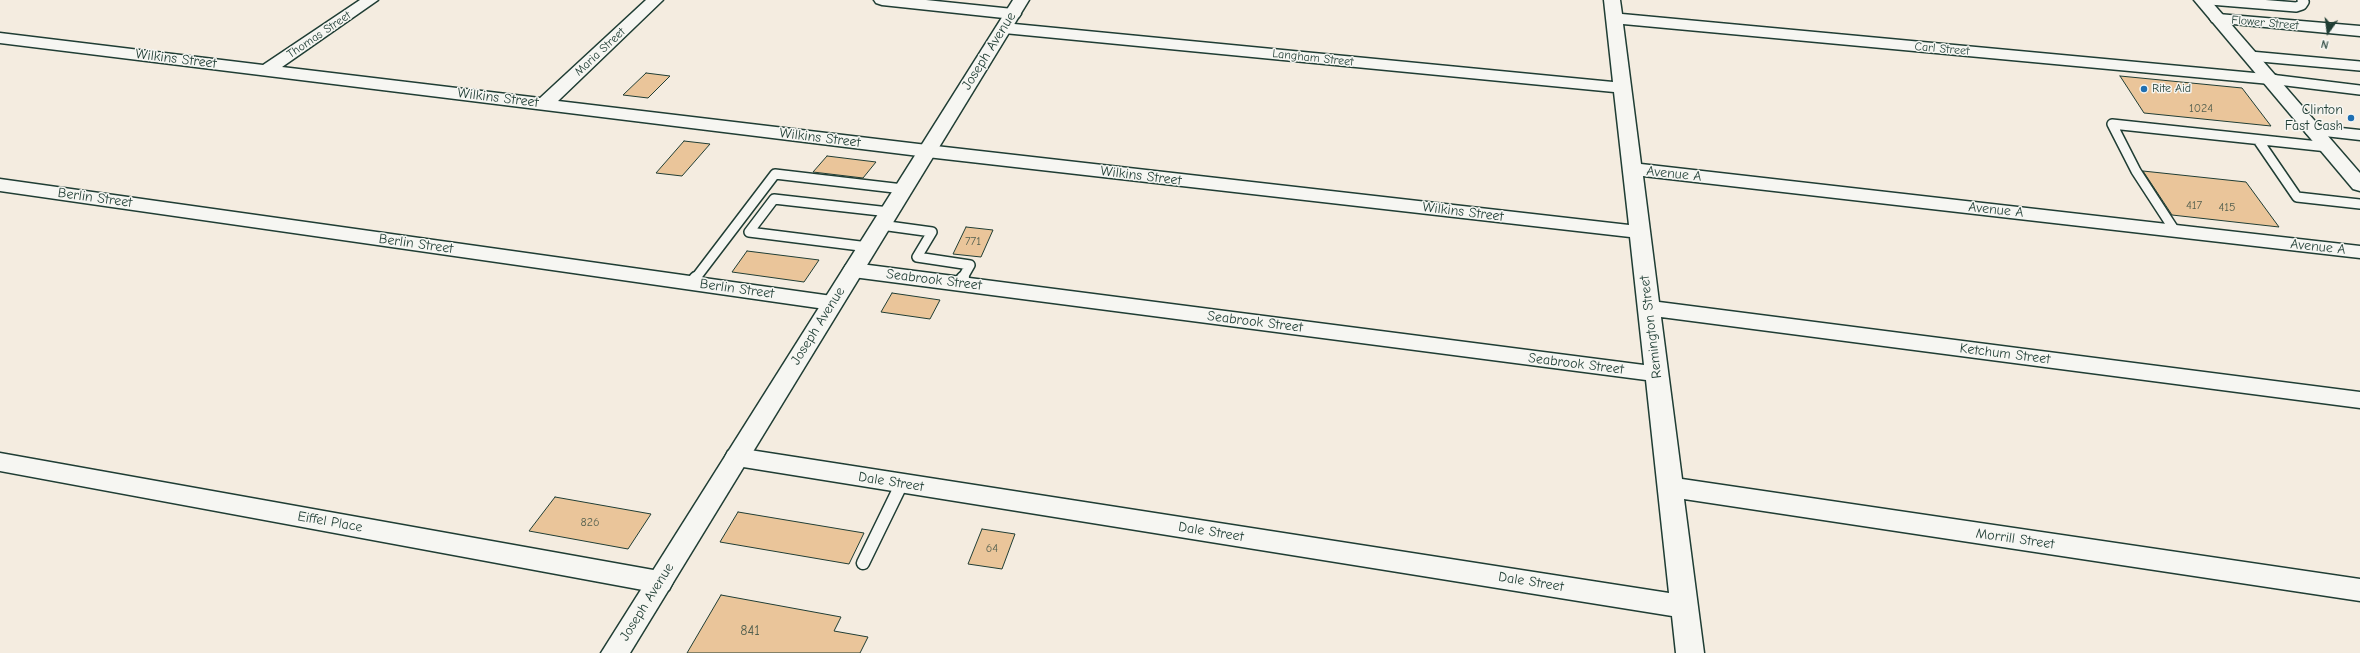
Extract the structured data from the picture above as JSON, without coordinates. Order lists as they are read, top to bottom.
{
  "streets": {
    "street": [
      "Flower Street",
      "Thomas Street",
      "Carl Street",
      "Joseph Avenue",
      "Maria Street",
      "Langham Street",
      "Wilkins Street",
      "Avenue A",
      "Berlin Street",
      "Seabrook Street",
      "Remington Street",
      "Ketchum Street",
      "Dale Street",
      "Eiffel Place",
      "Morrill Street"
    ]
  },
  "crossings": [
    ["Thomas Street", "Wilkins Street"],
    ["Carl Street", "Remington Street"],
    ["Joseph Avenue", "Langham Street"],
    ["Joseph Avenue", "Wilkins Street"],
    ["Joseph Avenue", "Berlin Street"],
    ["Joseph Avenue", "Seabrook Street"],
    ["Joseph Avenue", "Dale Street"],
    ["Joseph Avenue", "Eiffel Place"],
    ["Maria Street", "Wilkins Street"],
    ["Langham Street", "Remington Street"],
    ["Wilkins Street", "Remington Street"],
    ["Avenue A", "Remington Street"],
    ["Seabrook Street", "Remington Street"],
    ["Remington Street", "Ketchum Street"],
    ["Remington Street", "Dale Street"],
    ["Remington Street", "Morrill Street"]
  ],
  "places": ["Rite Aid", "Clinton Fast Cash"],
  "house_numbers": [
    "1024",
    "417",
    "415",
    "771",
    "826",
    "64",
    "841"
  ],
  "north": "bottom"
}
